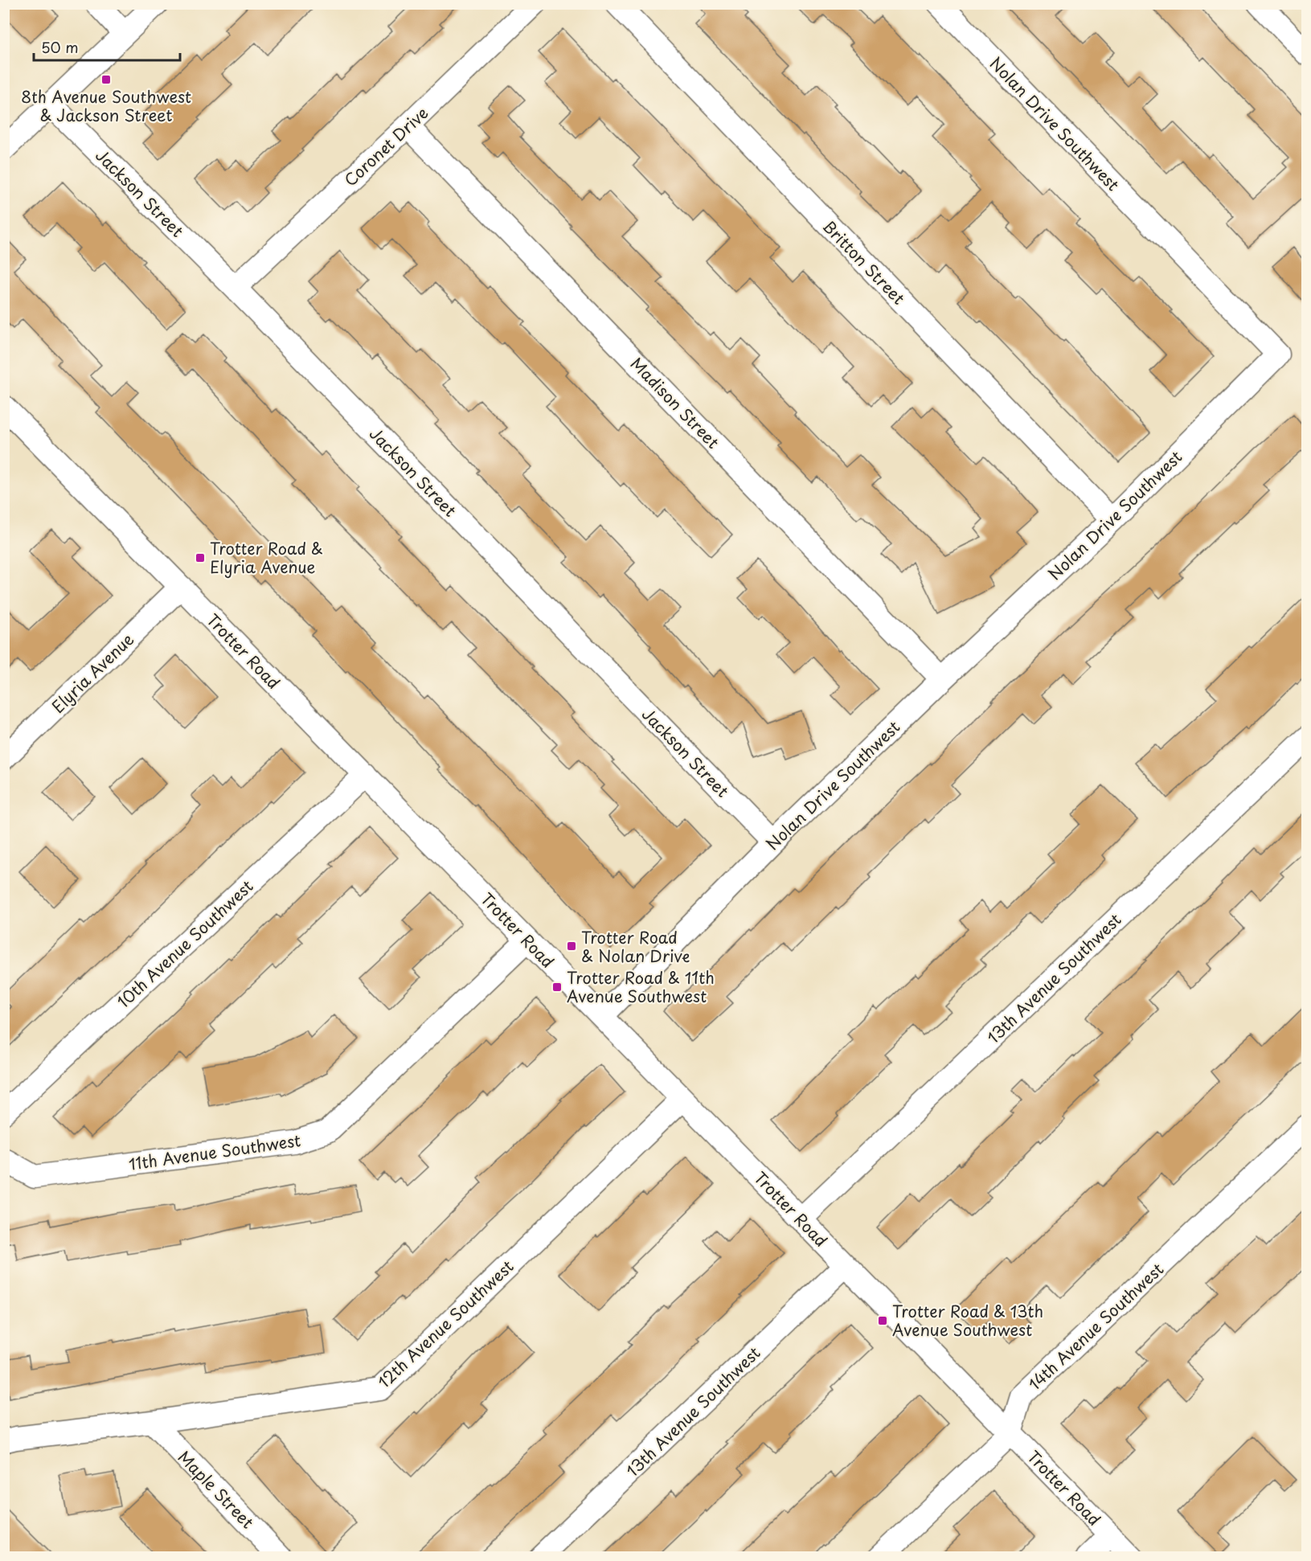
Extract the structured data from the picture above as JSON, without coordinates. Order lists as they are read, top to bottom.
{
  "streets": {
    "street": [
      "Nolan Drive Southwest",
      "Coronet Drive",
      "Jackson Street",
      "Britton Street",
      "Madison Street",
      "Trotter Road",
      "Elyria Avenue",
      "10th Avenue Southwest",
      "13th Avenue Southwest",
      "11th Avenue Southwest",
      "12th Avenue Southwest",
      "14th Avenue Southwest",
      "Maple Street"
    ]
  },
  "crossings": [
    ["Nolan Drive Southwest", "Jackson Street"],
    ["Nolan Drive Southwest", "Britton Street"],
    ["Nolan Drive Southwest", "Madison Street"],
    ["Nolan Drive Southwest", "Trotter Road"],
    ["Coronet Drive", "Jackson Street"],
    ["Coronet Drive", "Madison Street"],
    ["Trotter Road", "Elyria Avenue"],
    ["Trotter Road", "10th Avenue Southwest"],
    ["Trotter Road", "13th Avenue Southwest"],
    ["Trotter Road", "11th Avenue Southwest"],
    ["Trotter Road", "12th Avenue Southwest"],
    ["Trotter Road", "14th Avenue Southwest"],
    ["12th Avenue Southwest", "Maple Street"]
  ],
  "places": {
    "transit": [
      "8th Avenue Southwest & Jackson Street",
      "Trotter Road & Elyria Avenue",
      "Trotter Road & Nolan Drive",
      "Trotter Road & 11th Avenue Southwest",
      "Trotter Road & 13th Avenue Southwest"
    ]
  },
  "scale_bar": "50 m"
}
